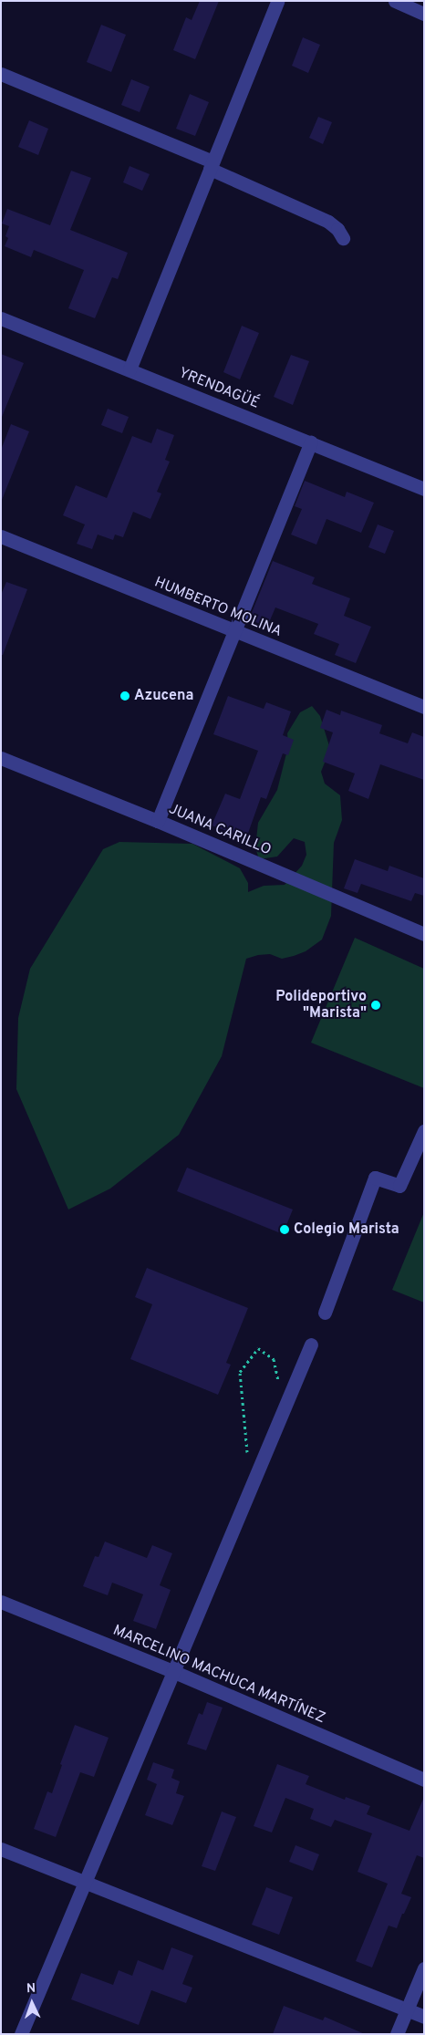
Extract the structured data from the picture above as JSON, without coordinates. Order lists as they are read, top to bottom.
{
  "streets": {
    "street": [
      "YRENDAGÜÉ",
      "HUMBERTO MOLINA",
      "JUANA CARILLO",
      "MARCELINO MACHUCA MARTÍNEZ"
    ]
  },
  "places": ["Azucena", "Polideportivo \"Marista\"", "Colegio Marista"],
  "north": "top"
}
